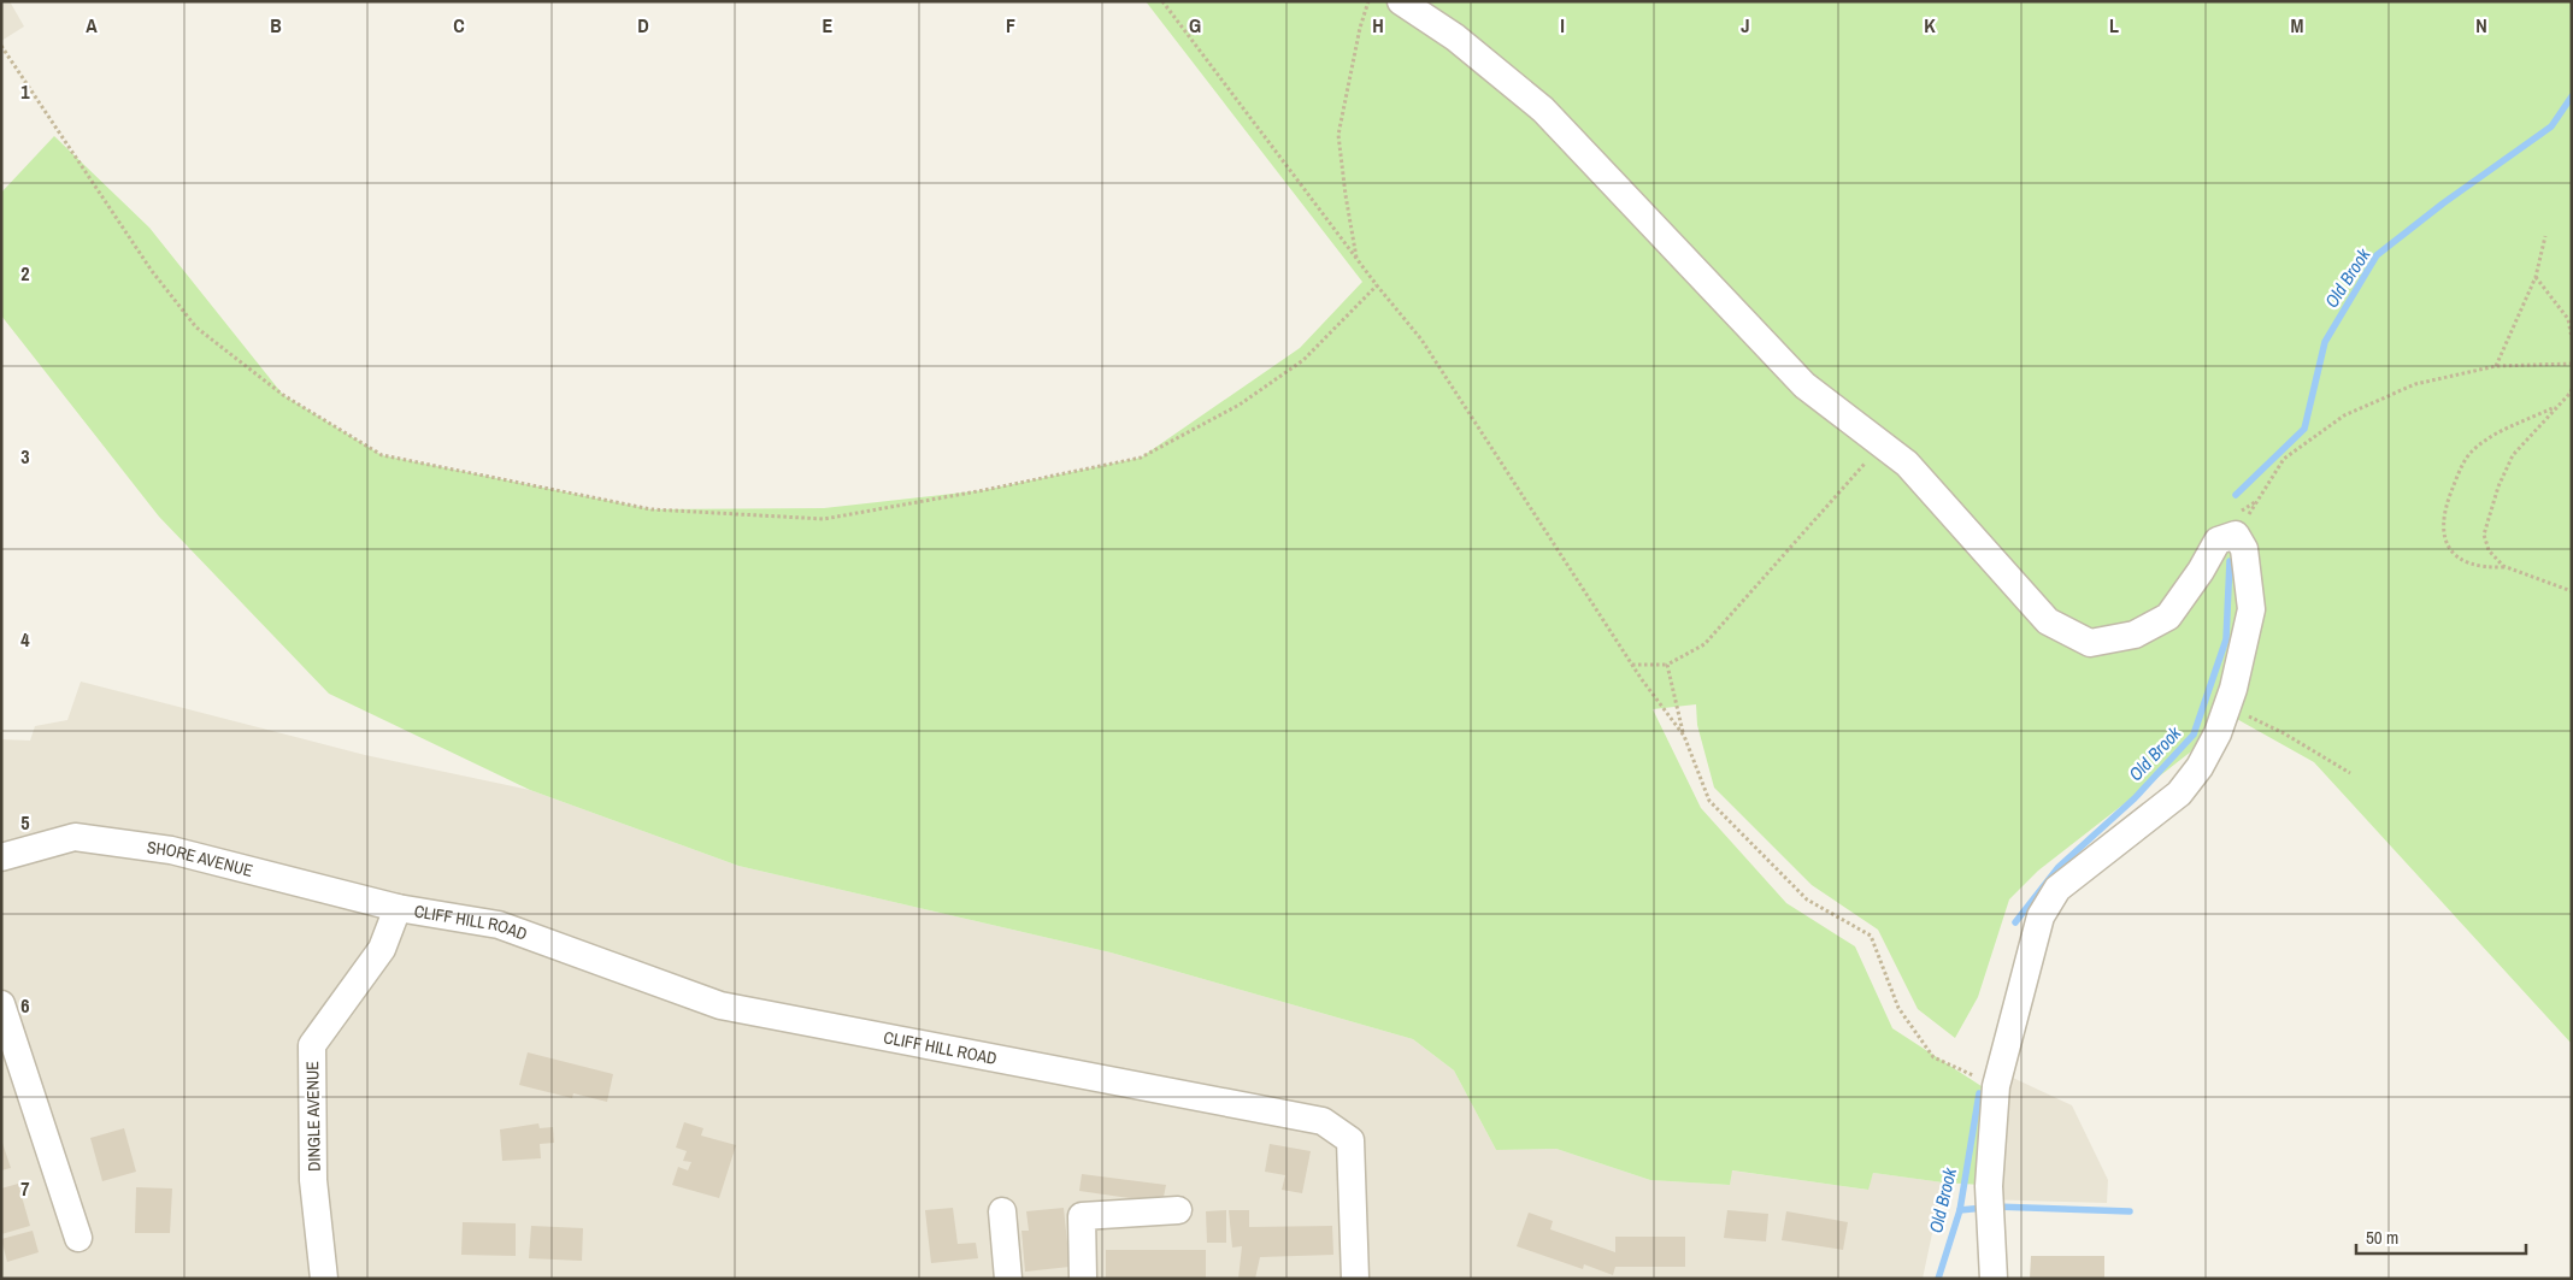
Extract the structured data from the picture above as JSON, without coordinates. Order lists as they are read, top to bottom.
{
  "streets": {
    "street": ["SHORE AVENUE", "CLIFF HILL ROAD", "DINGLE AVENUE"]
  },
  "crossings": [
    ["SHORE AVENUE", "CLIFF HILL ROAD"],
    ["SHORE AVENUE", "DINGLE AVENUE"],
    ["CLIFF HILL ROAD", "DINGLE AVENUE"]
  ],
  "water": ["Old Brook"],
  "scale_bar": "50 m",
  "grid": {
    "columns": [
      "A",
      "B",
      "C",
      "D",
      "E",
      "F",
      "G",
      "H",
      "I",
      "J",
      "K",
      "L",
      "M",
      "N"
    ],
    "rows": [
      "1",
      "2",
      "3",
      "4",
      "5",
      "6",
      "7"
    ]
  }
}
